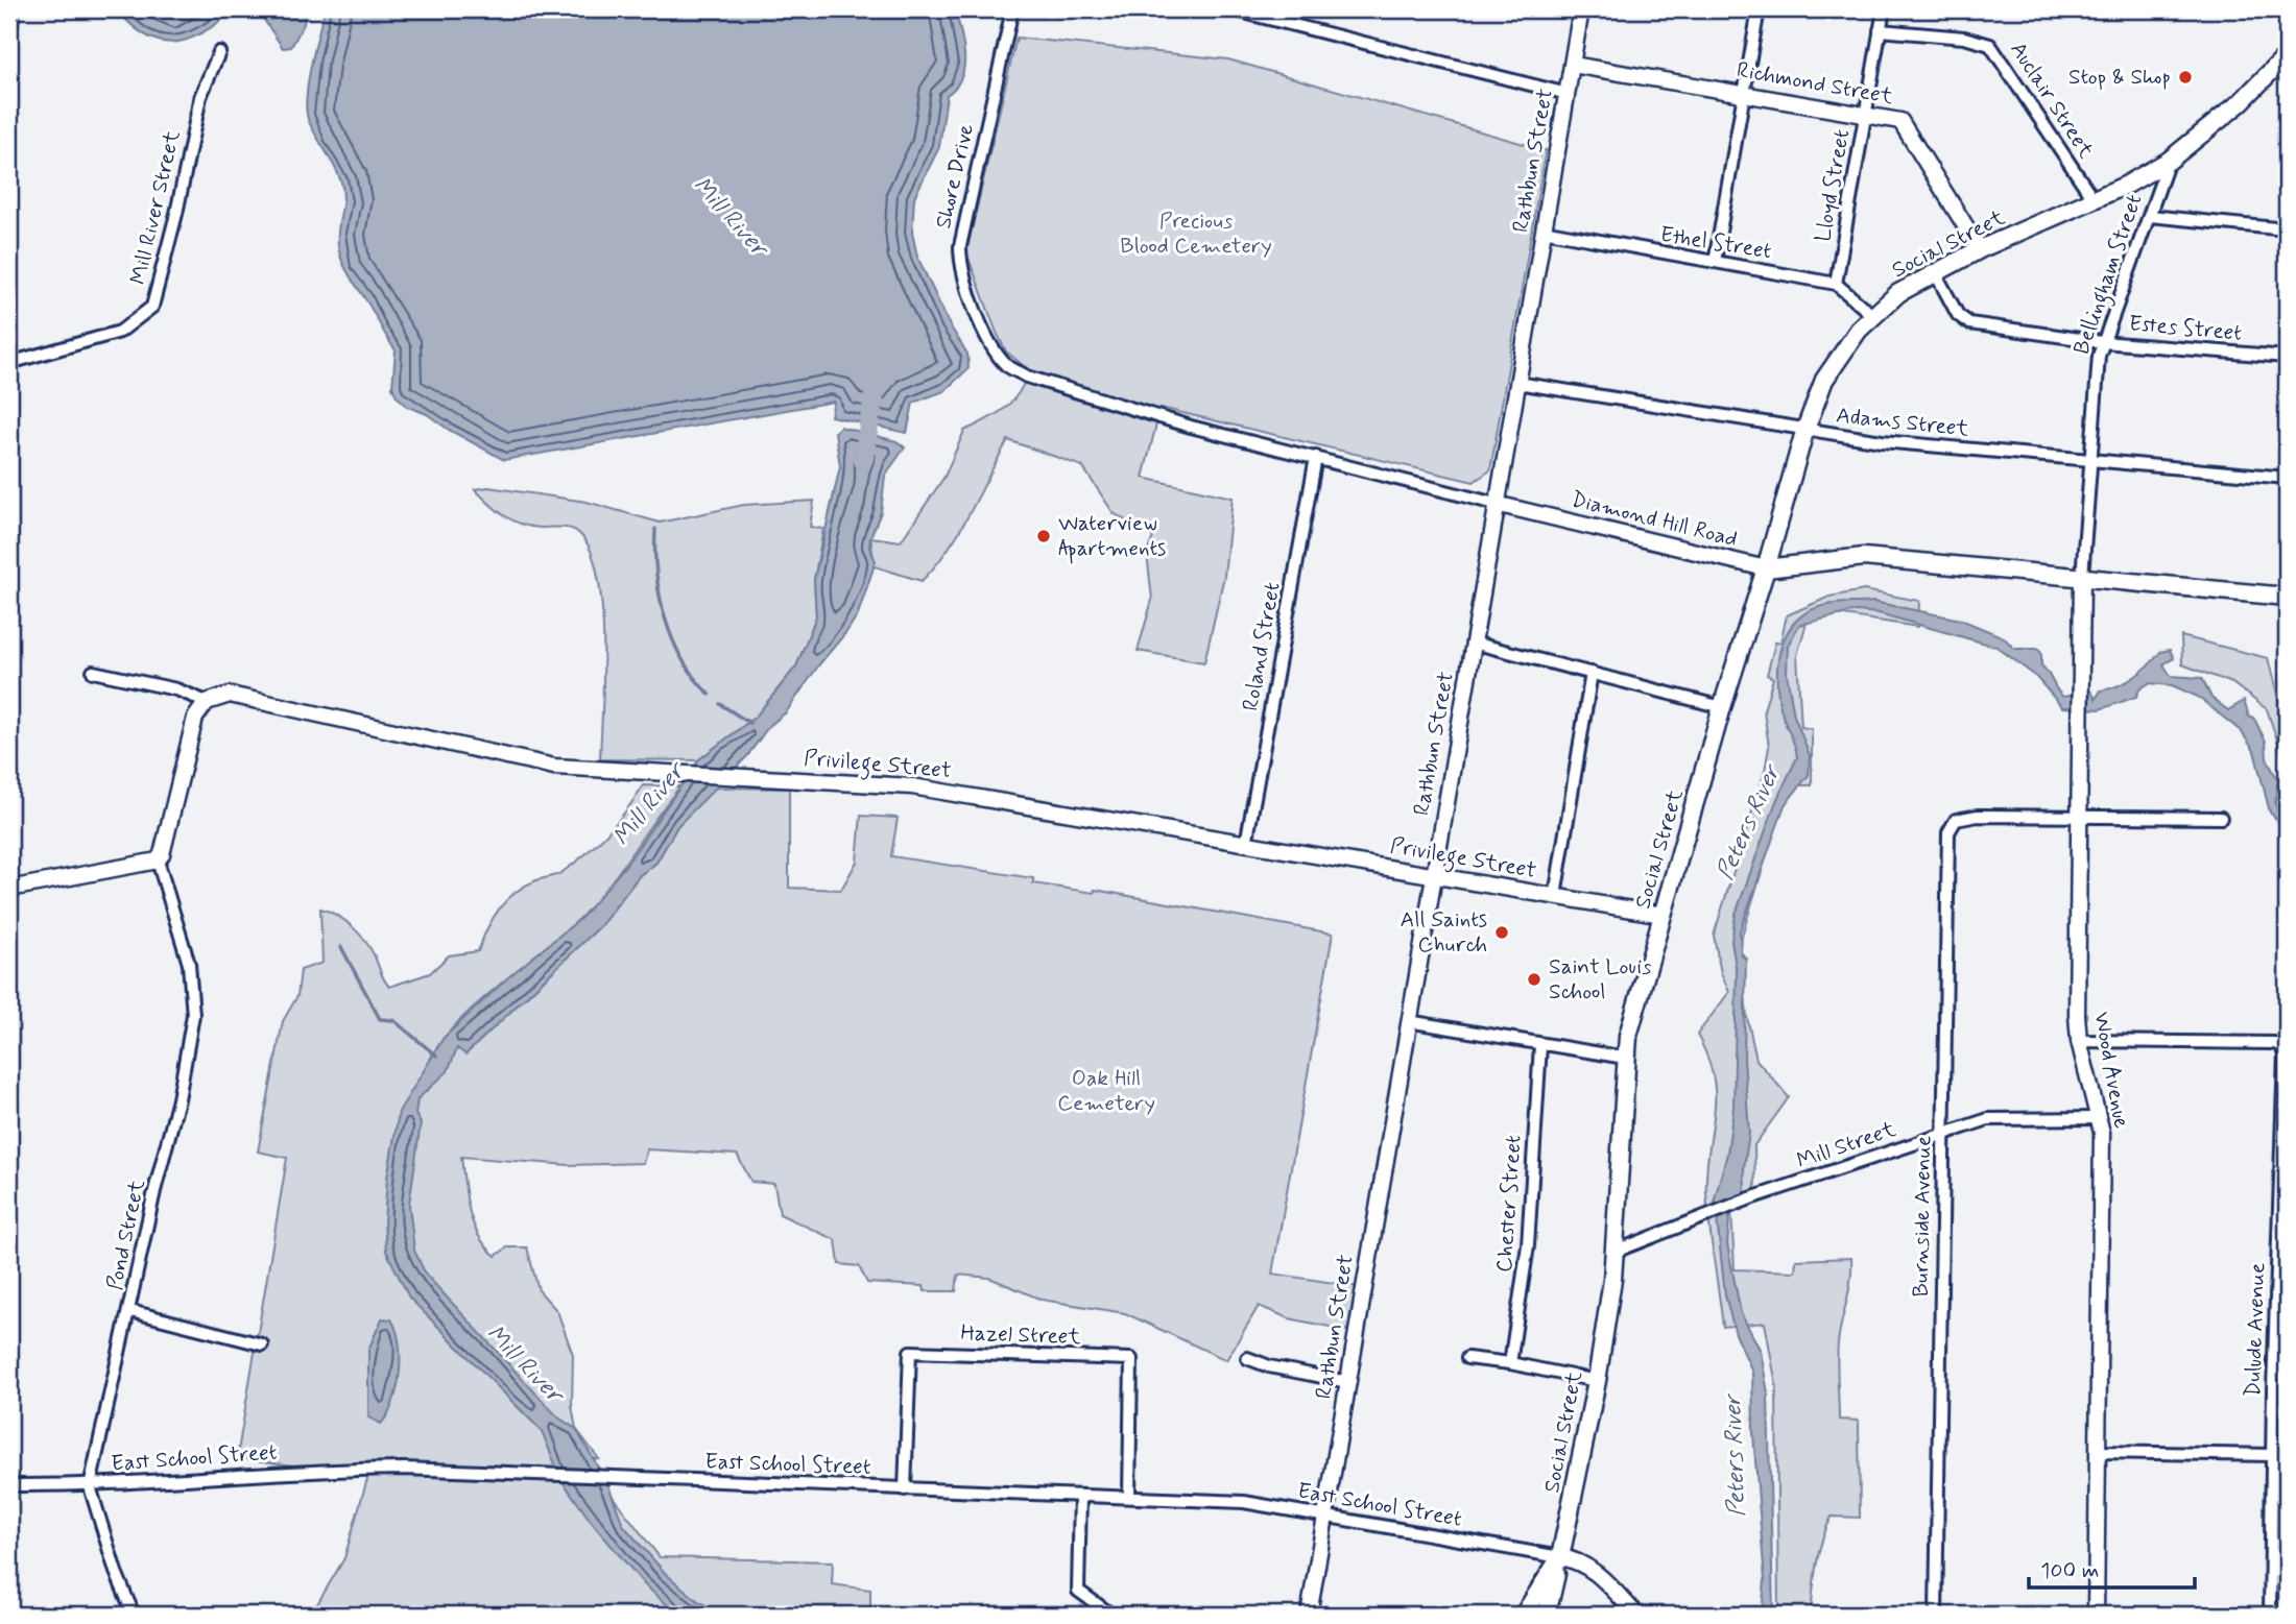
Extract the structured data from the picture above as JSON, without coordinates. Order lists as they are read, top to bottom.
{
  "streets": {
    "main road": [
      "Richmond Street",
      "Rathbun Street",
      "Social Street",
      "Diamond Hill Road",
      "Privilege Street",
      "Wood Avenue"
    ],
    "street": [
      "Auclair Street",
      "Shore Drive",
      "Lloyd Street",
      "Mill River Street",
      "Ethel Street",
      "Bellingham Street",
      "Estes Street",
      "Adams Street",
      "Roland Street",
      "Mill Street",
      "Chester Street",
      "Burnside Avenue",
      "Pond Street",
      "Dulude Avenue",
      "Hazel Street",
      "East School Street"
    ]
  },
  "crossings": [
    ["Richmond Street", "Rathbun Street"],
    ["Richmond Street", "Lloyd Street"],
    ["Richmond Street", "Social Street"],
    ["Auclair Street", "Lloyd Street"],
    ["Auclair Street", "Social Street"],
    ["Rathbun Street", "Ethel Street"],
    ["Rathbun Street", "Adams Street"],
    ["Rathbun Street", "Diamond Hill Road"],
    ["Rathbun Street", "Privilege Street"],
    ["Rathbun Street", "East School Street"],
    ["Shore Drive", "Diamond Hill Road"],
    ["Lloyd Street", "Ethel Street"],
    ["Social Street", "Bellingham Street"],
    ["Social Street", "Estes Street"],
    ["Social Street", "Adams Street"],
    ["Social Street", "Diamond Hill Road"],
    ["Social Street", "Privilege Street"],
    ["Social Street", "Mill Street"],
    ["Social Street", "East School Street"],
    ["Bellingham Street", "Estes Street"],
    ["Bellingham Street", "Adams Street"],
    ["Bellingham Street", "Diamond Hill Road"],
    ["Bellingham Street", "Wood Avenue"],
    ["Diamond Hill Road", "Roland Street"],
    ["Diamond Hill Road", "Wood Avenue"],
    ["Roland Street", "Privilege Street"],
    ["Wood Avenue", "Mill Street"],
    ["Wood Avenue", "Burnside Avenue"],
    ["Wood Avenue", "Dulude Avenue"],
    ["Mill Street", "Burnside Avenue"],
    ["Pond Street", "East School Street"],
    ["Hazel Street", "East School Street"]
  ],
  "water": ["Mill River", "Peters River"],
  "parks": ["Precious Blood Cemetery", "Oak Hill Cemetery"],
  "places": [
    "Stop & Shop",
    "Waterview Apartments",
    "All Saints Church",
    "Saint Louis School"
  ],
  "scale_bar": "100 m"
}
